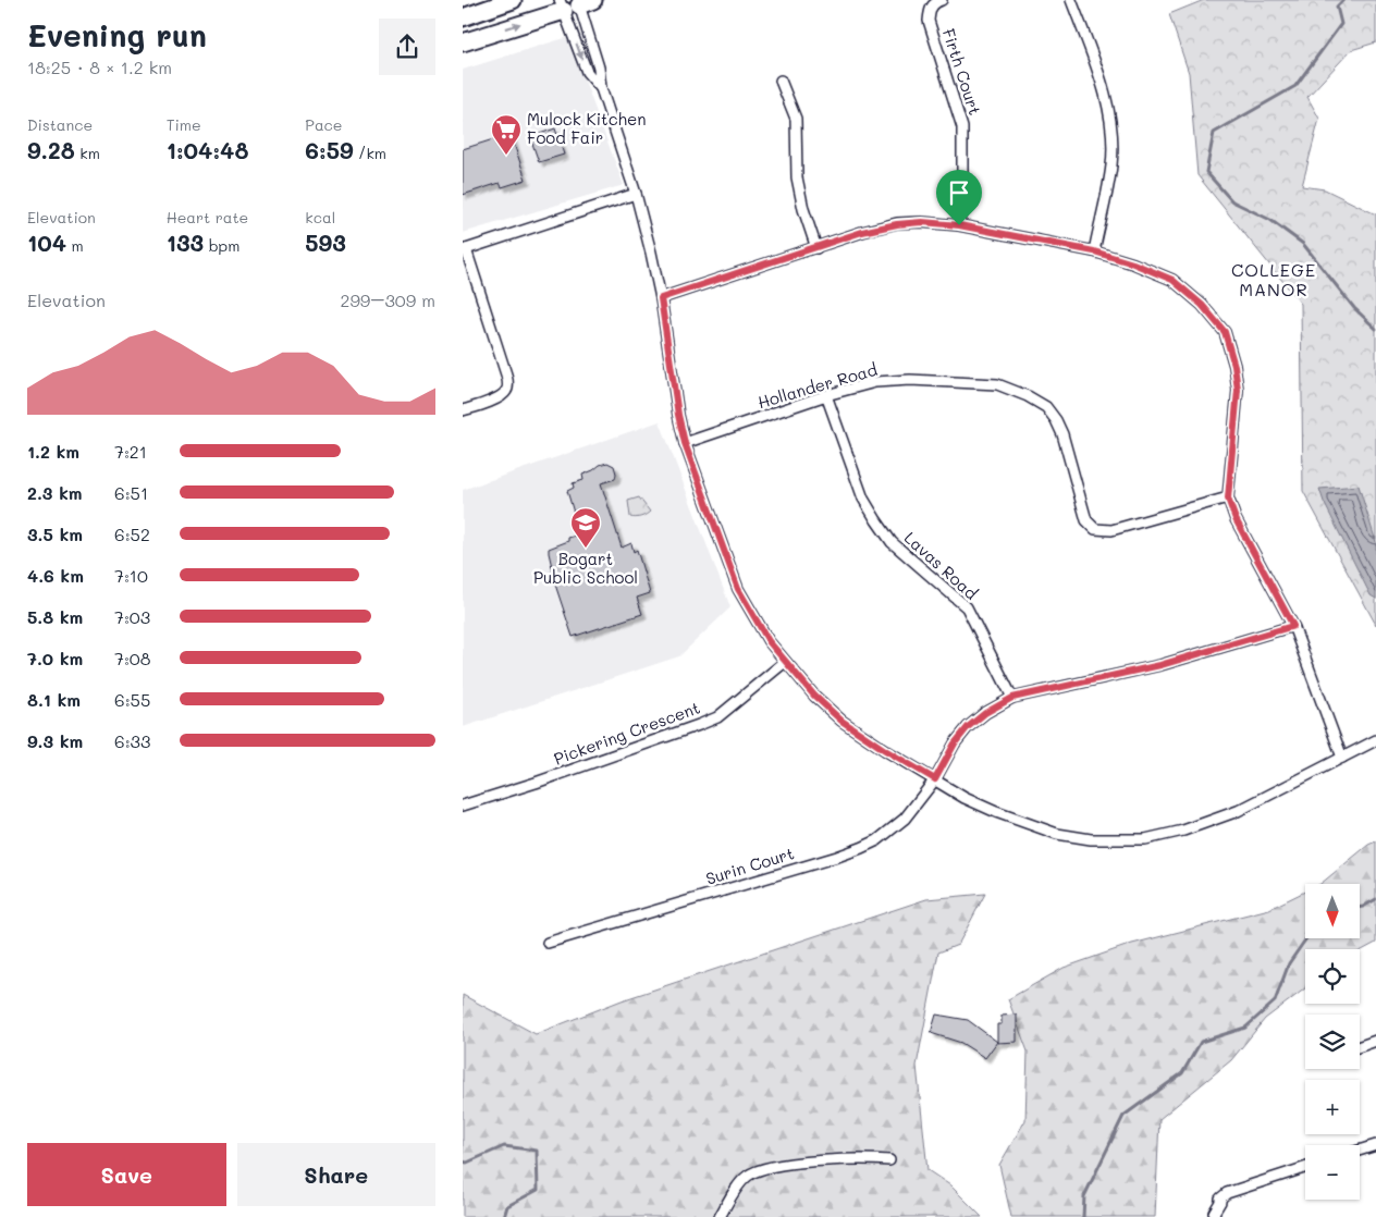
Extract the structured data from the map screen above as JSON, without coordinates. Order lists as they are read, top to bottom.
{
  "streets": {
    "street": [
      "Firth Court",
      "Hollander Road",
      "Lavas Road",
      "Pickering Crescent",
      "Surin Court"
    ]
  },
  "crossings": [
    ["Hollander Road", "Lavas Road"],
    ["Lavas Road", "Surin Court"]
  ],
  "districts": ["COLLEGE MANOR"],
  "places": {
    "supermarket": ["Mulock Kitchen Food Fair"],
    "school or university": ["Bogart Public School"]
  },
  "north": "bottom",
  "page": {
    "heading": ["Evening run", "18:25 · 8 × 1.2 km"],
    "stats": [
      ["Distance", "9.28 km"],
      ["Time", "1:04:48"],
      ["Pace", "6:59 /km"],
      ["Elevation", "104 m"],
      ["Heart rate", "133 bpm"],
      ["kcal", "593"]
    ],
    "chart": ["Elevation", "299–309 m"],
    "list": [
      {
        "name": "1.2 km",
        "note": "7:21"
      },
      {
        "name": "2.3 km",
        "note": "6:51"
      },
      {
        "name": "3.5 km",
        "note": "6:52"
      },
      {
        "name": "4.6 km",
        "note": "7:10"
      },
      {
        "name": "5.8 km",
        "note": "7:03"
      },
      {
        "name": "7.0 km",
        "note": "7:08"
      },
      {
        "name": "8.1 km",
        "note": "6:55"
      },
      {
        "name": "9.3 km",
        "note": "6:33"
      }
    ],
    "map_buttons": ["+", "−"],
    "buttons": ["Save", "Share"]
  }
}
